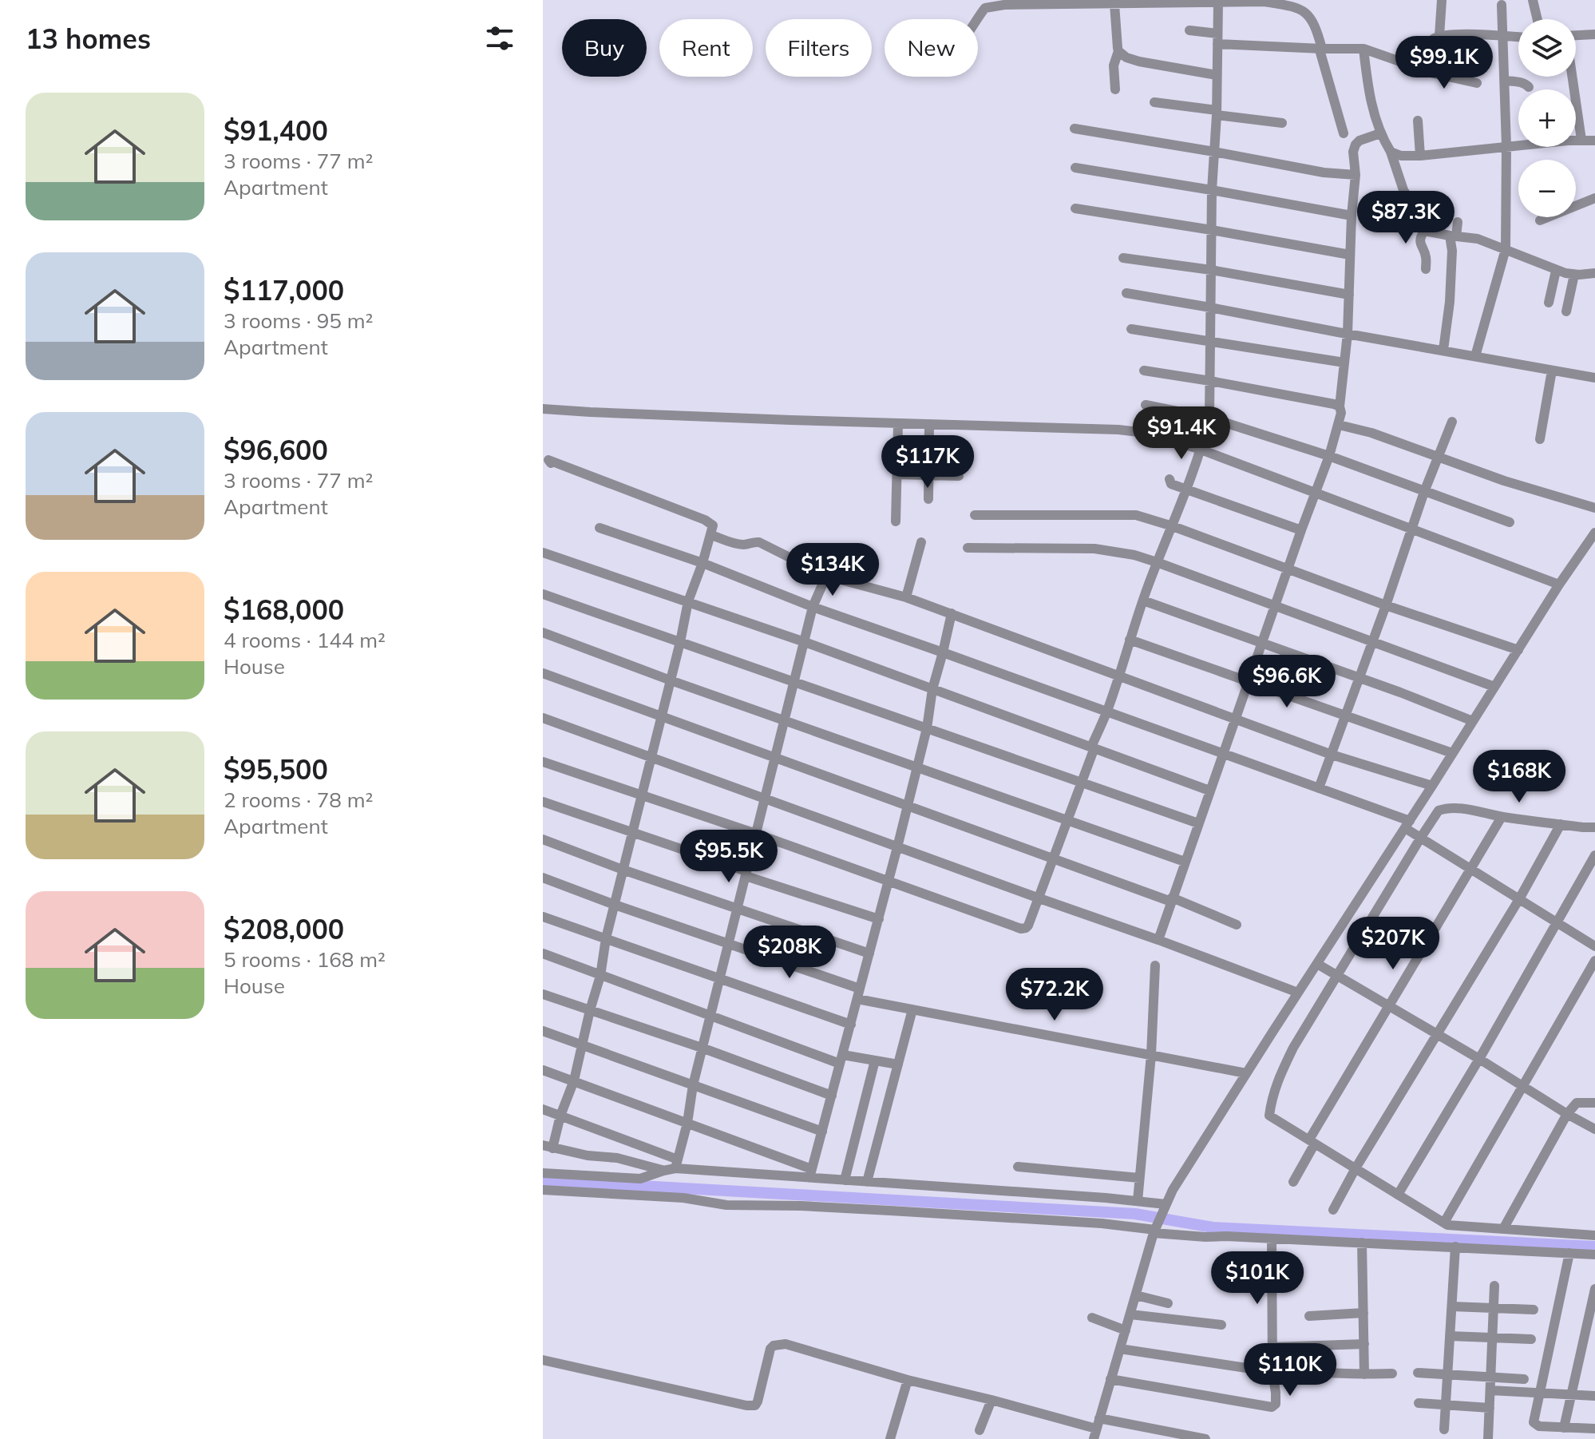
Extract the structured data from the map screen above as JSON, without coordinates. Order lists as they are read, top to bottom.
{
  "page": {
    "heading": "13 homes",
    "map_buttons": ["+", "−"],
    "chip": [
      "Buy",
      "Rent",
      "Filters",
      "New"
    ],
    "price": [
      "$99.1K",
      "$87.3K",
      "$91.4K",
      "$117K",
      "$134K",
      "$96.6K",
      "$168K",
      "$95.5K",
      "$207K",
      "$208K",
      "$72.2K",
      "$101K",
      "$110K"
    ],
    "list": [
      {
        "name": "$91,400",
        "note": "3 rooms · 77 m² · Apartment"
      },
      {
        "name": "$117,000",
        "note": "3 rooms · 95 m² · Apartment"
      },
      {
        "name": "$96,600",
        "note": "3 rooms · 77 m² · Apartment"
      },
      {
        "name": "$168,000",
        "note": "4 rooms · 144 m² · House"
      },
      {
        "name": "$95,500",
        "note": "2 rooms · 78 m² · Apartment"
      },
      {
        "name": "$208,000",
        "note": "5 rooms · 168 m² · House"
      }
    ]
  }
}
